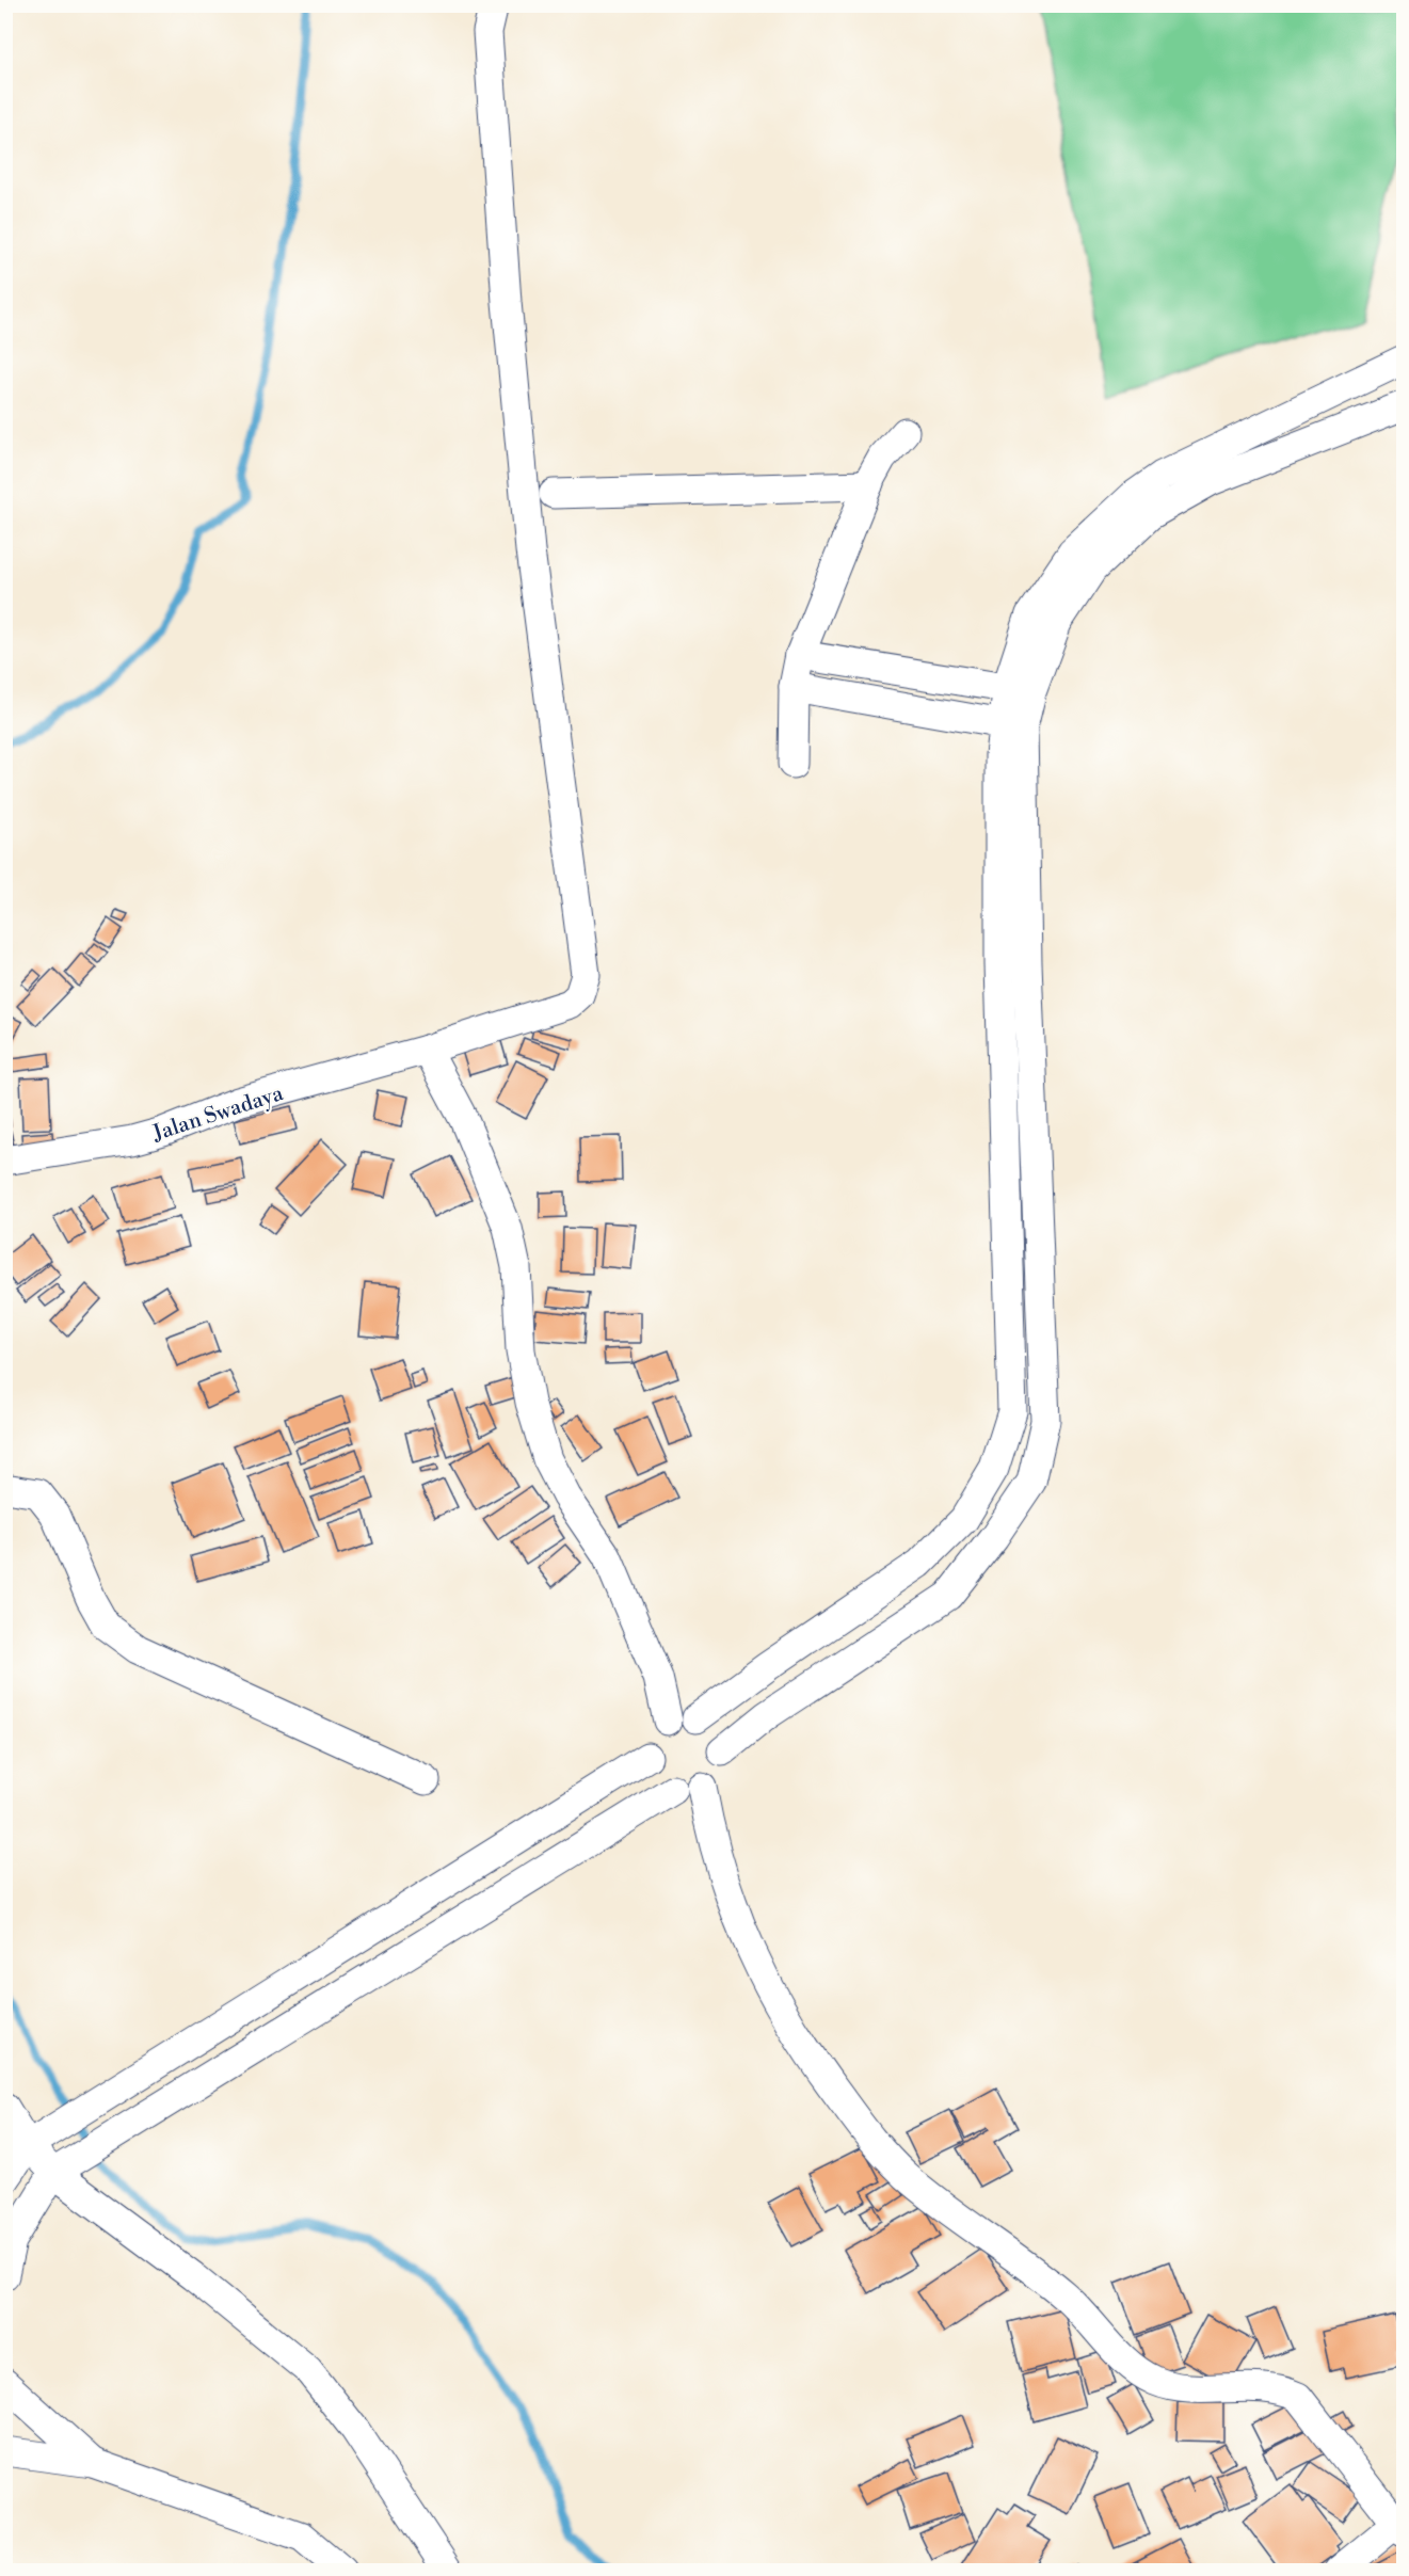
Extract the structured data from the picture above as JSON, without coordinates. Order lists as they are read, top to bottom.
{
  "streets": {
    "street": ["Jalan Swadaya"]
  }
}
